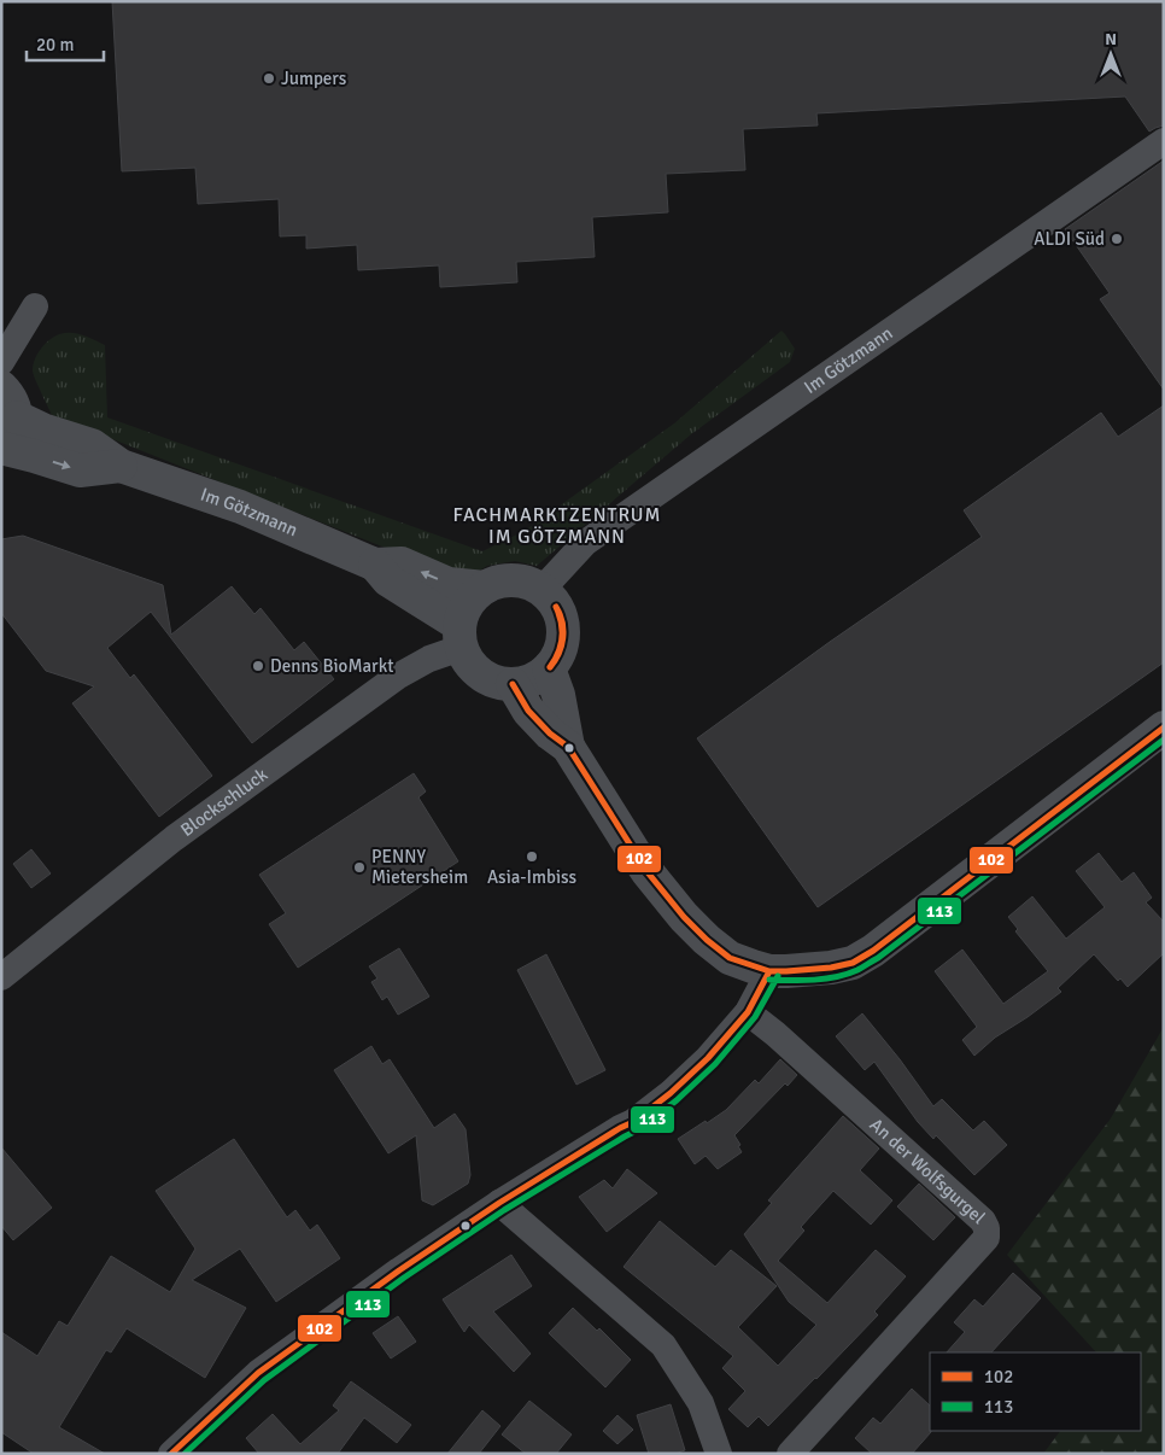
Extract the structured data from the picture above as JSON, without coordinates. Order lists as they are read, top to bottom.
{
  "streets": {
    "street": ["Im Götzmann", "Blockschluck", "An der Wolfsgurgel"]
  },
  "crossings": [
    ["Im Götzmann", "Blockschluck"]
  ],
  "districts": ["FACHMARKTZENTRUM IM GÖTZMANN"],
  "places": [
    "Jumpers",
    "ALDI Süd",
    "Denns BioMarkt",
    "Asia-Imbiss",
    "PENNY Mietersheim"
  ],
  "lines": ["transit line 102", "transit line 113"],
  "legend": ["102", "113"],
  "scale_bar": "20 m",
  "north": "top"
}
